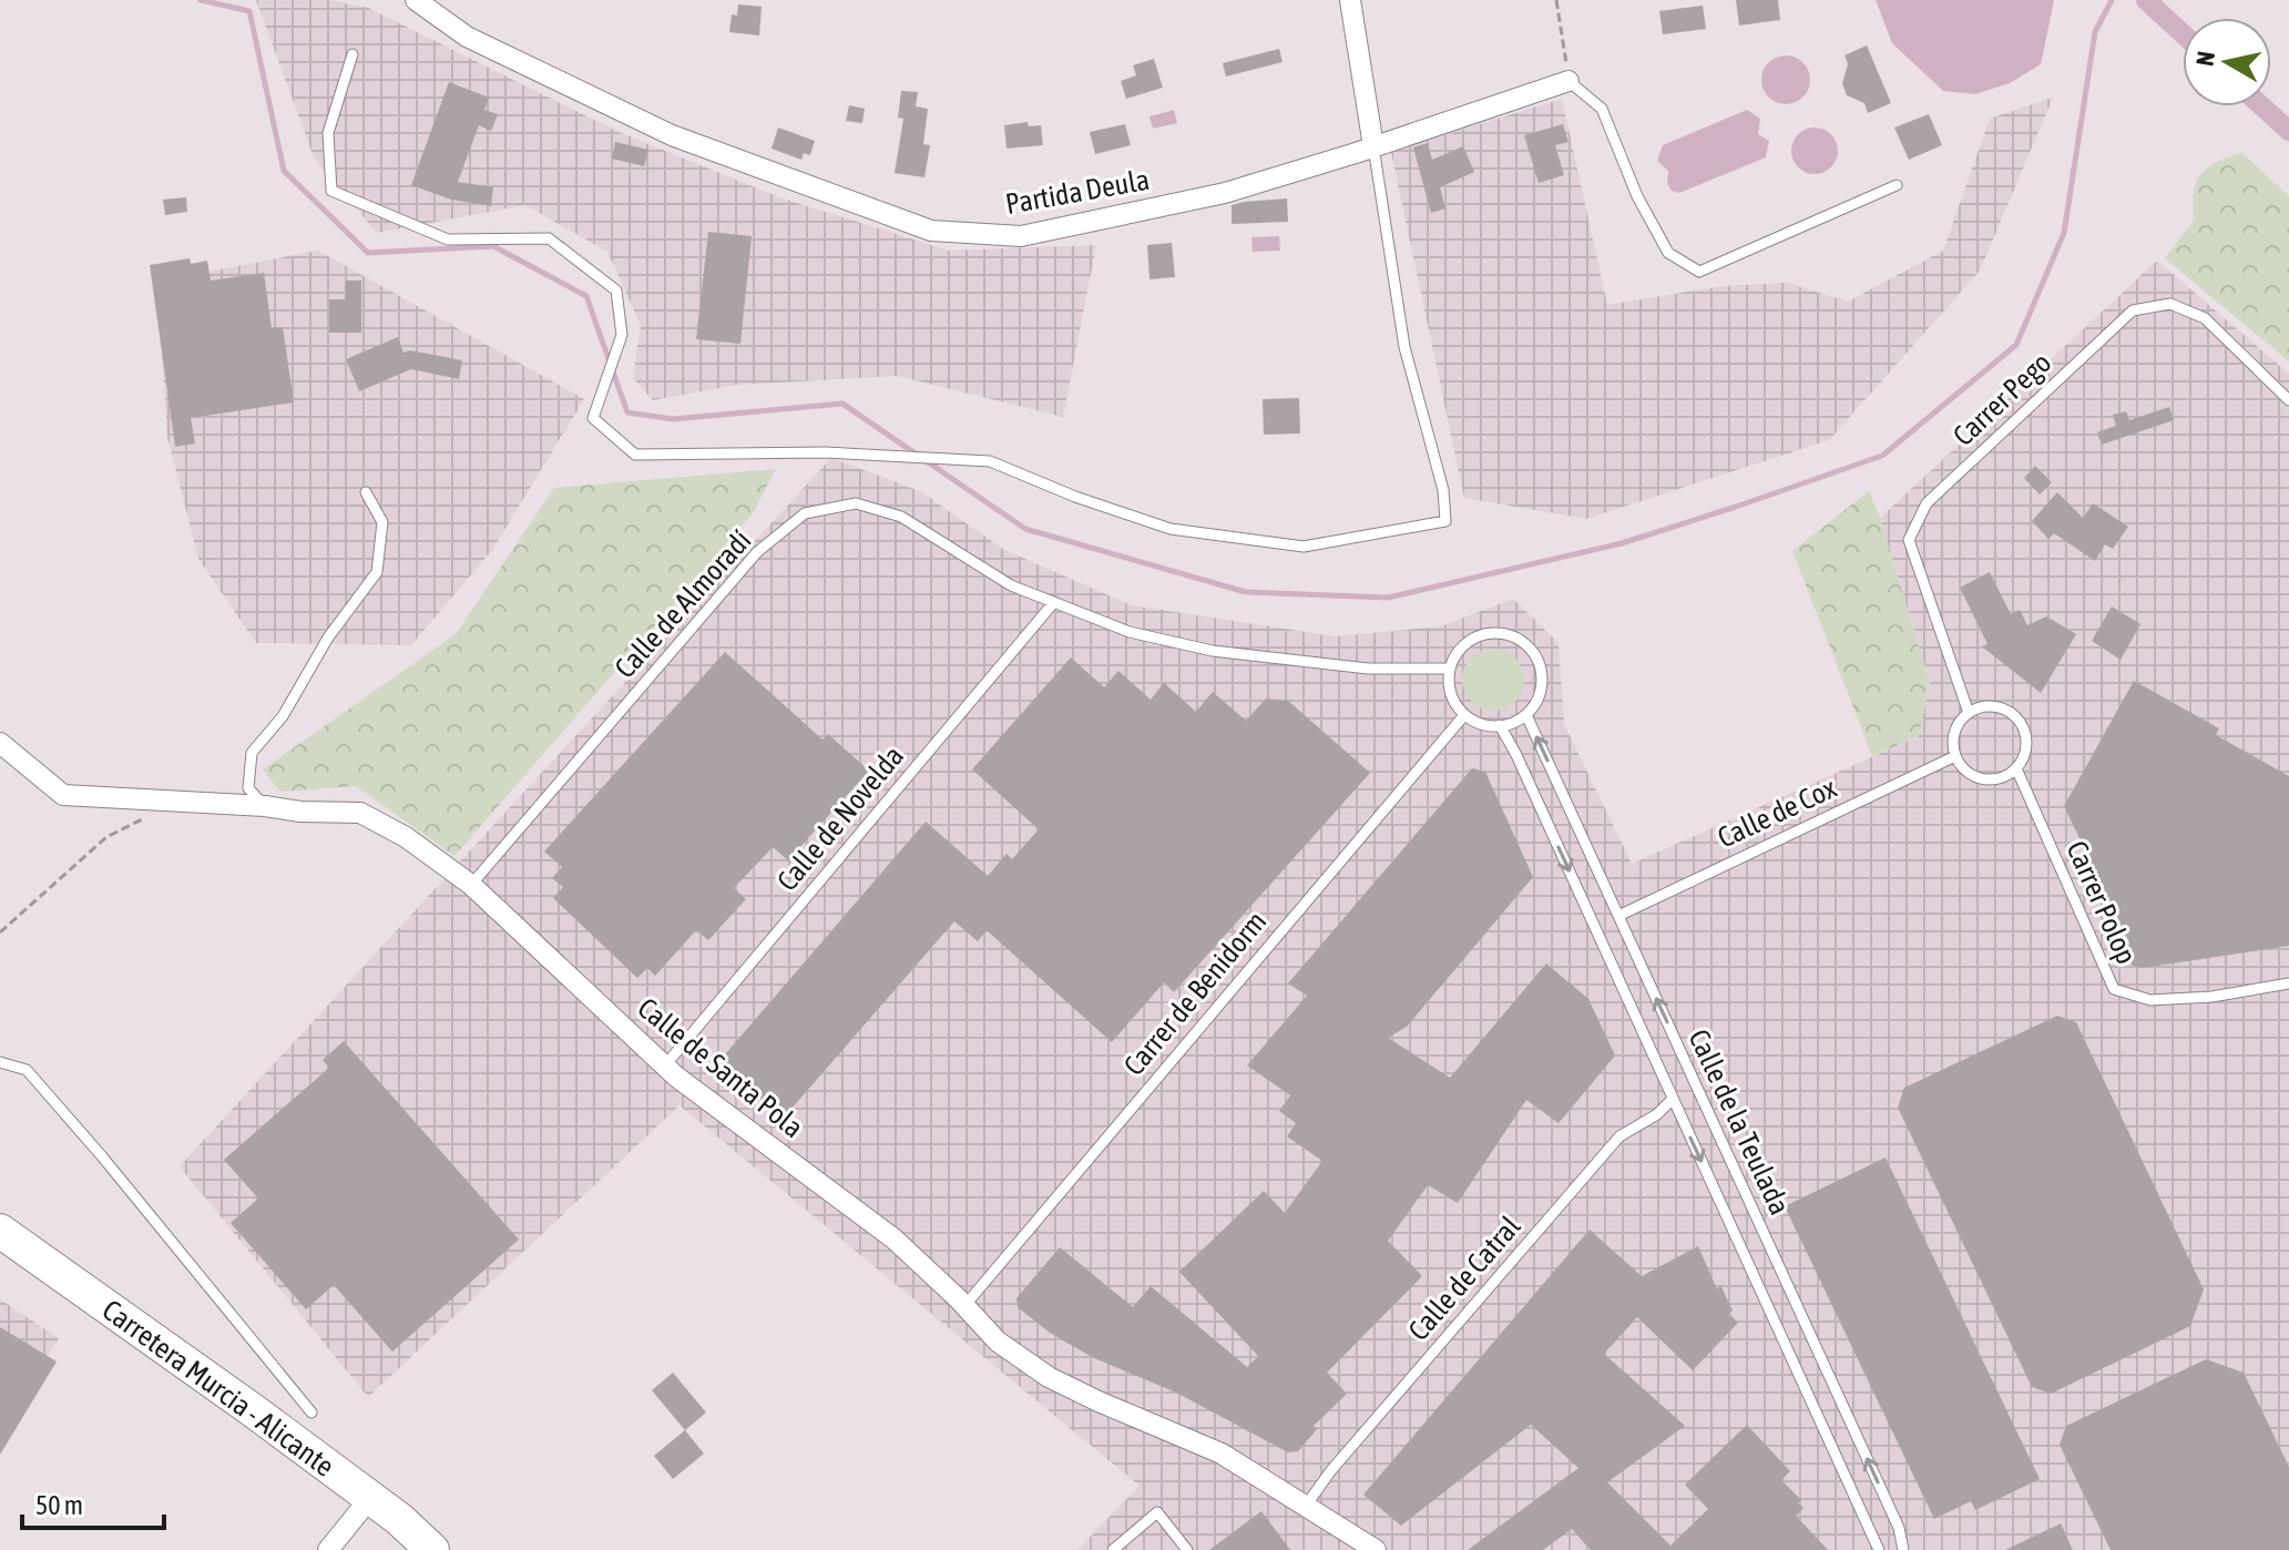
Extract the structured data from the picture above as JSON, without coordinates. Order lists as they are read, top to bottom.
{
  "streets": {
    "highway": ["Carretera Murcia - Alicante"],
    "street": ["Partida Deula", "Calle de Santa Pola"],
    "lane": [
      "Carrer Pego",
      "Calle de Almoradí",
      "Calle de Cox",
      "Calle de Novelda",
      "Carrer Polop",
      "Carrer de Benidorm",
      "Calle de la Teulada",
      "Calle de Catral"
    ]
  },
  "crossings": [
    ["Carrer Pego", "Calle de Cox"],
    ["Carrer Pego", "Carrer Polop"],
    ["Calle de Almoradí", "Calle de Novelda"],
    ["Calle de Almoradí", "Carrer de Benidorm"],
    ["Calle de Almoradí", "Calle de Santa Pola"],
    ["Calle de Almoradí", "Calle de la Teulada"],
    ["Calle de Cox", "Carrer Polop"],
    ["Calle de Cox", "Calle de la Teulada"],
    ["Calle de Novelda", "Calle de Santa Pola"],
    ["Carrer de Benidorm", "Calle de Santa Pola"],
    ["Carrer de Benidorm", "Calle de la Teulada"],
    ["Calle de Santa Pola", "Calle de Catral"],
    ["Calle de la Teulada", "Calle de Catral"]
  ],
  "scale_bar": "50 m",
  "north": "left"
}
